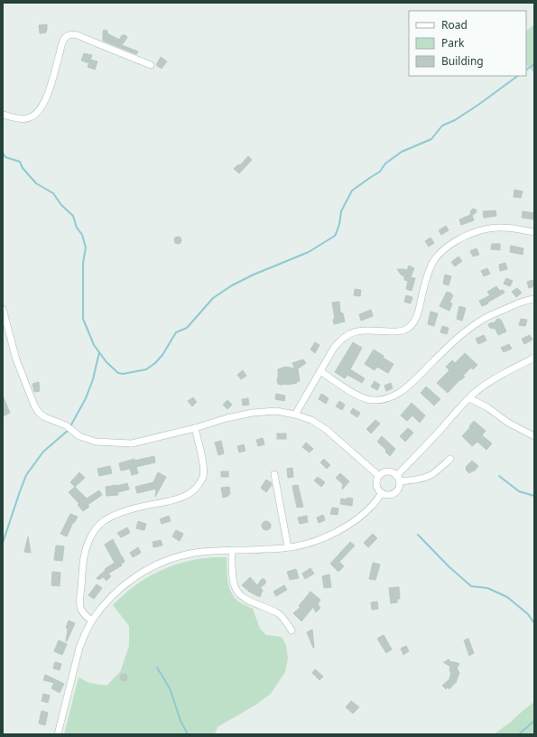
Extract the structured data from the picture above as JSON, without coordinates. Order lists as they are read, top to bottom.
{
  "legend": ["Road", "Park", "Building"]
}
